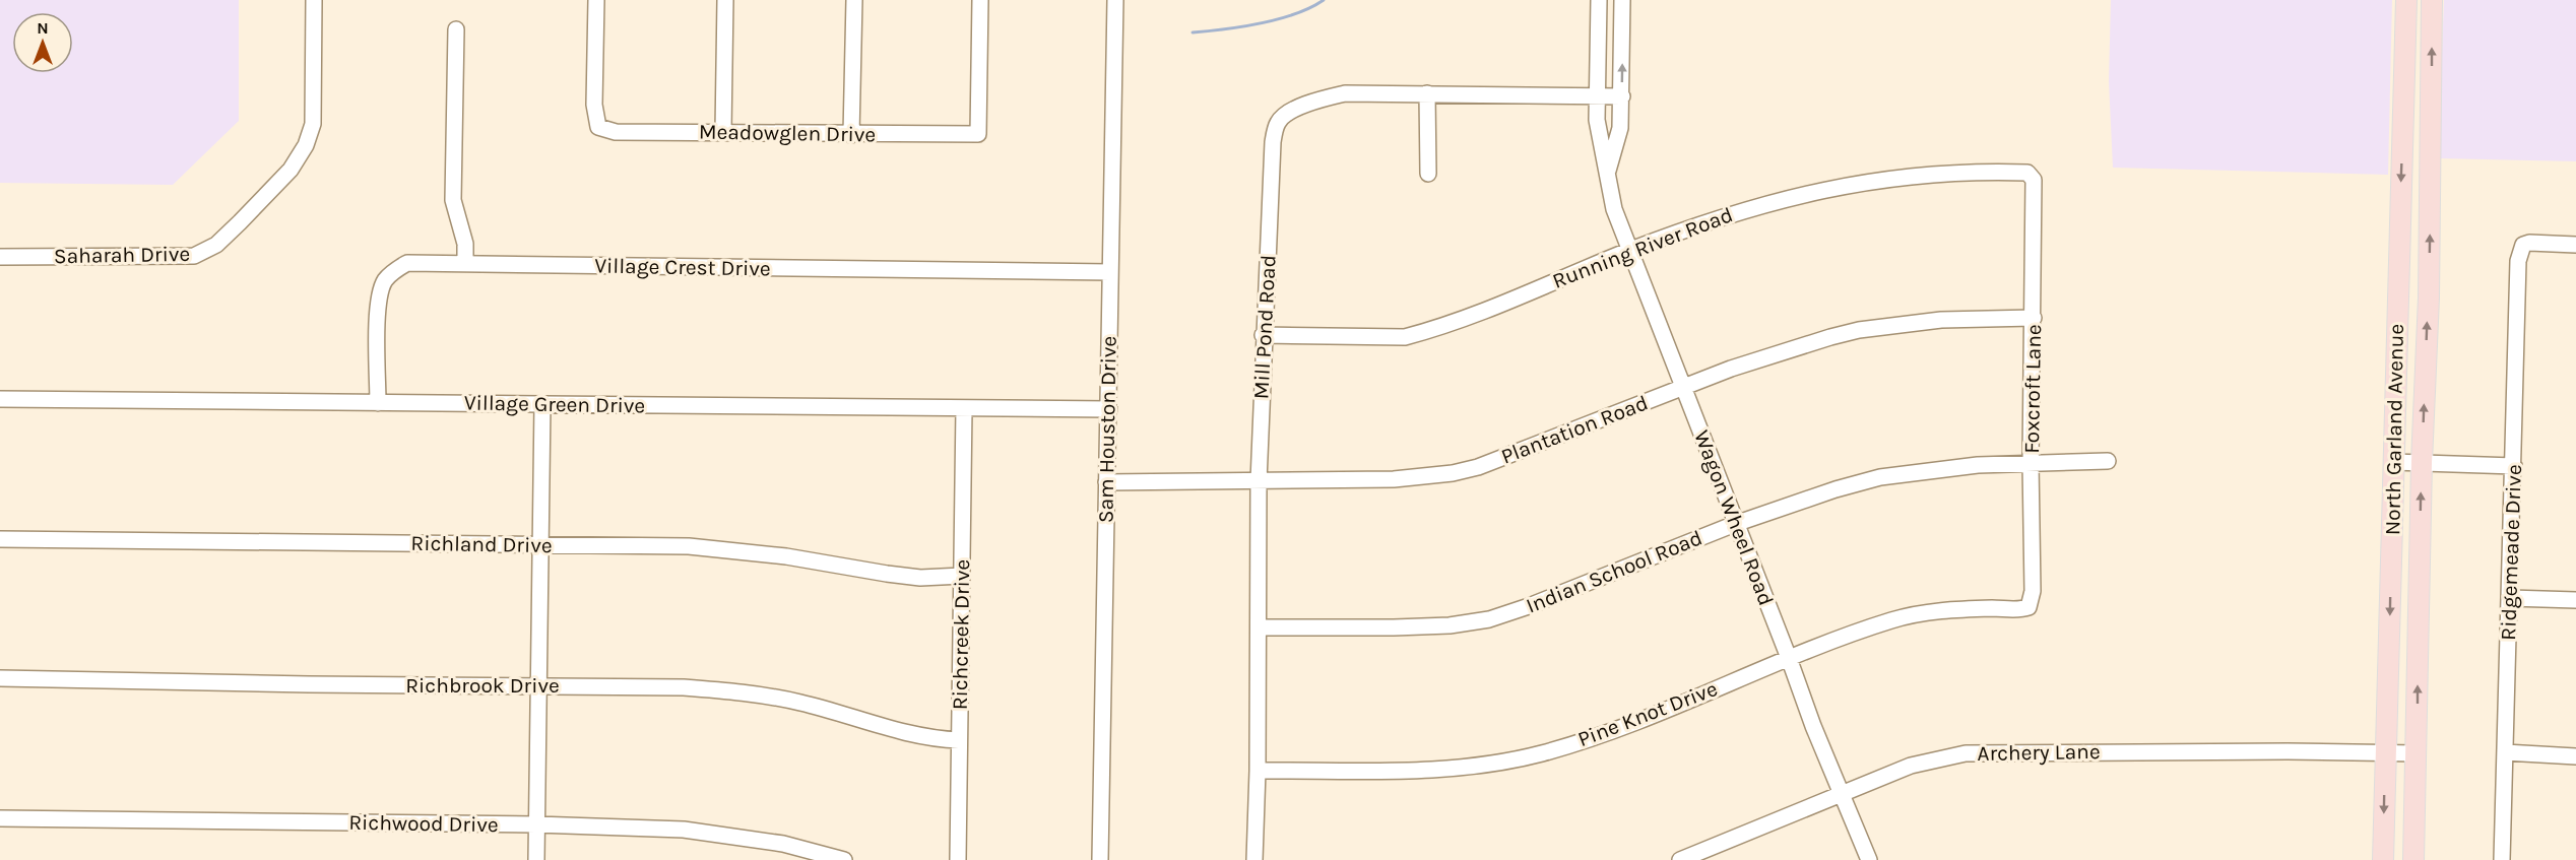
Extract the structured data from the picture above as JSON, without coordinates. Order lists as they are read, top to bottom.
{
  "streets": {
    "main road": ["North Garland Avenue"],
    "street": [
      "Meadowglen Drive",
      "Running River Road",
      "Saharah Drive",
      "Village Crest Drive",
      "Mill Pond Road",
      "Foxcroft Lane",
      "Village Green Drive",
      "Sam Houston Drive",
      "Plantation Road",
      "Wagon Wheel Road",
      "Richland Drive",
      "Ridgemeade Drive",
      "Indian School Road",
      "Richcreek Drive",
      "Richbrook Drive",
      "Pine Knot Drive",
      "Archery Lane",
      "Richwood Drive"
    ]
  },
  "crossings": [
    ["Running River Road", "Mill Pond Road"],
    ["Running River Road", "Foxcroft Lane"],
    ["Running River Road", "Wagon Wheel Road"],
    ["Village Crest Drive", "Village Green Drive"],
    ["Village Crest Drive", "Sam Houston Drive"],
    ["Mill Pond Road", "Plantation Road"],
    ["Mill Pond Road", "Wagon Wheel Road"],
    ["Mill Pond Road", "Indian School Road"],
    ["Mill Pond Road", "Pine Knot Drive"],
    ["Foxcroft Lane", "Plantation Road"],
    ["Foxcroft Lane", "Indian School Road"],
    ["Foxcroft Lane", "Pine Knot Drive"],
    ["Village Green Drive", "Sam Houston Drive"],
    ["Village Green Drive", "Richcreek Drive"],
    ["Sam Houston Drive", "Plantation Road"],
    ["Plantation Road", "Wagon Wheel Road"],
    ["North Garland Avenue", "Archery Lane"],
    ["Wagon Wheel Road", "Indian School Road"],
    ["Wagon Wheel Road", "Pine Knot Drive"],
    ["Wagon Wheel Road", "Archery Lane"],
    ["Richland Drive", "Richcreek Drive"],
    ["Richcreek Drive", "Richbrook Drive"]
  ],
  "north": "top"
}
